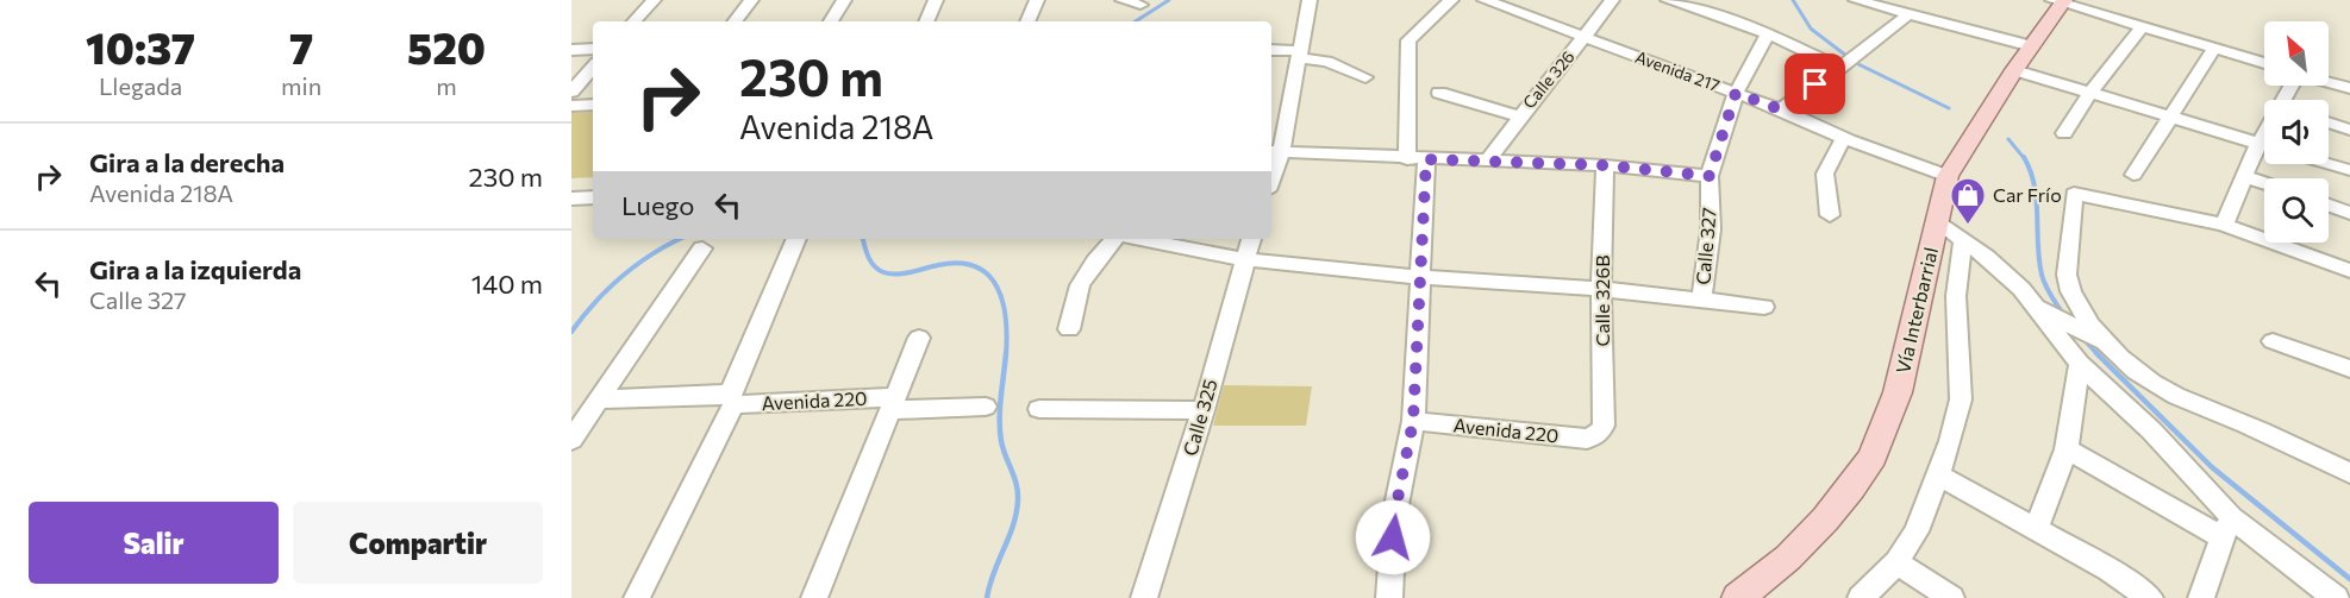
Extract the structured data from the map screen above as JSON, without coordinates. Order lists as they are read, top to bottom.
{
  "streets": {
    "main road": ["Vía Interbarrial"],
    "street": [
      "Avenida 217",
      "Calle 326",
      "Calle 327",
      "Calle 326B",
      "Avenida 220",
      "Calle 325"
    ]
  },
  "crossings": [
    ["Avenida 217", "Calle 326"],
    ["Avenida 217", "Calle 327"],
    ["Avenida 217", "Vía Interbarrial"],
    ["Calle 326B", "Avenida 220"]
  ],
  "places": {
    "shop": ["Car Frío"]
  },
  "north": "top left",
  "page": {
    "eta": [
      "10:37",
      "Llegada",
      "7",
      "min",
      "520",
      "m"
    ],
    "turn": ["230 m", "Avenida 218A"],
    "list": [
      {
        "name": "Gira a la derecha",
        "note": "Avenida 218A",
        "value": "230 m"
      },
      {
        "name": "Gira a la izquierda",
        "note": "Calle 327",
        "value": "140 m"
      }
    ],
    "then": "Luego",
    "buttons": ["Salir", "Compartir"]
  }
}
